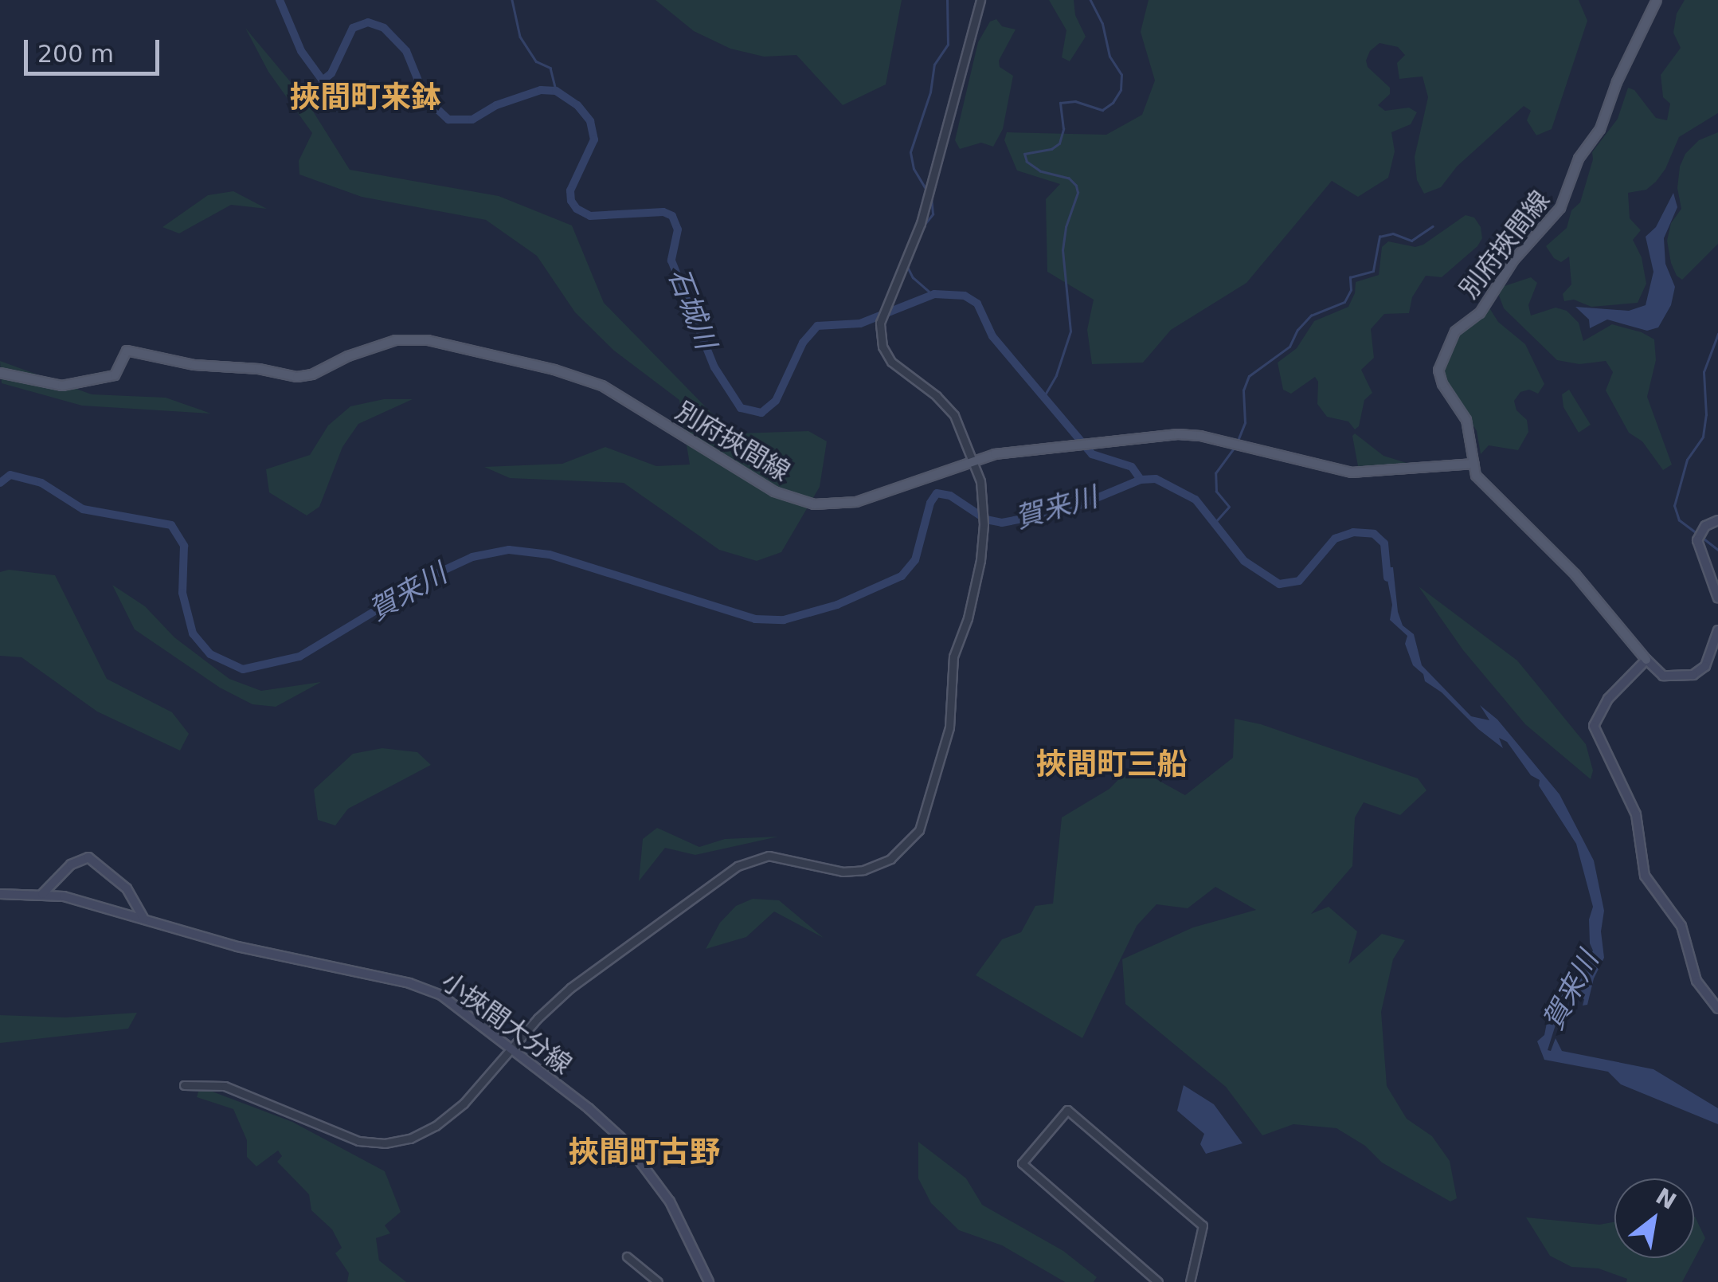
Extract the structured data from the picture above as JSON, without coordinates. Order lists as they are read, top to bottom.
{
  "streets": {
    "main road": ["別府挾間線", "小挾間大分線"]
  },
  "districts": ["挾間町来鉢", "挾間町三船", "挾間町古野"],
  "water": ["石城川", "賀来川"],
  "scale_bar": "200 m",
  "north": "top right"
}
